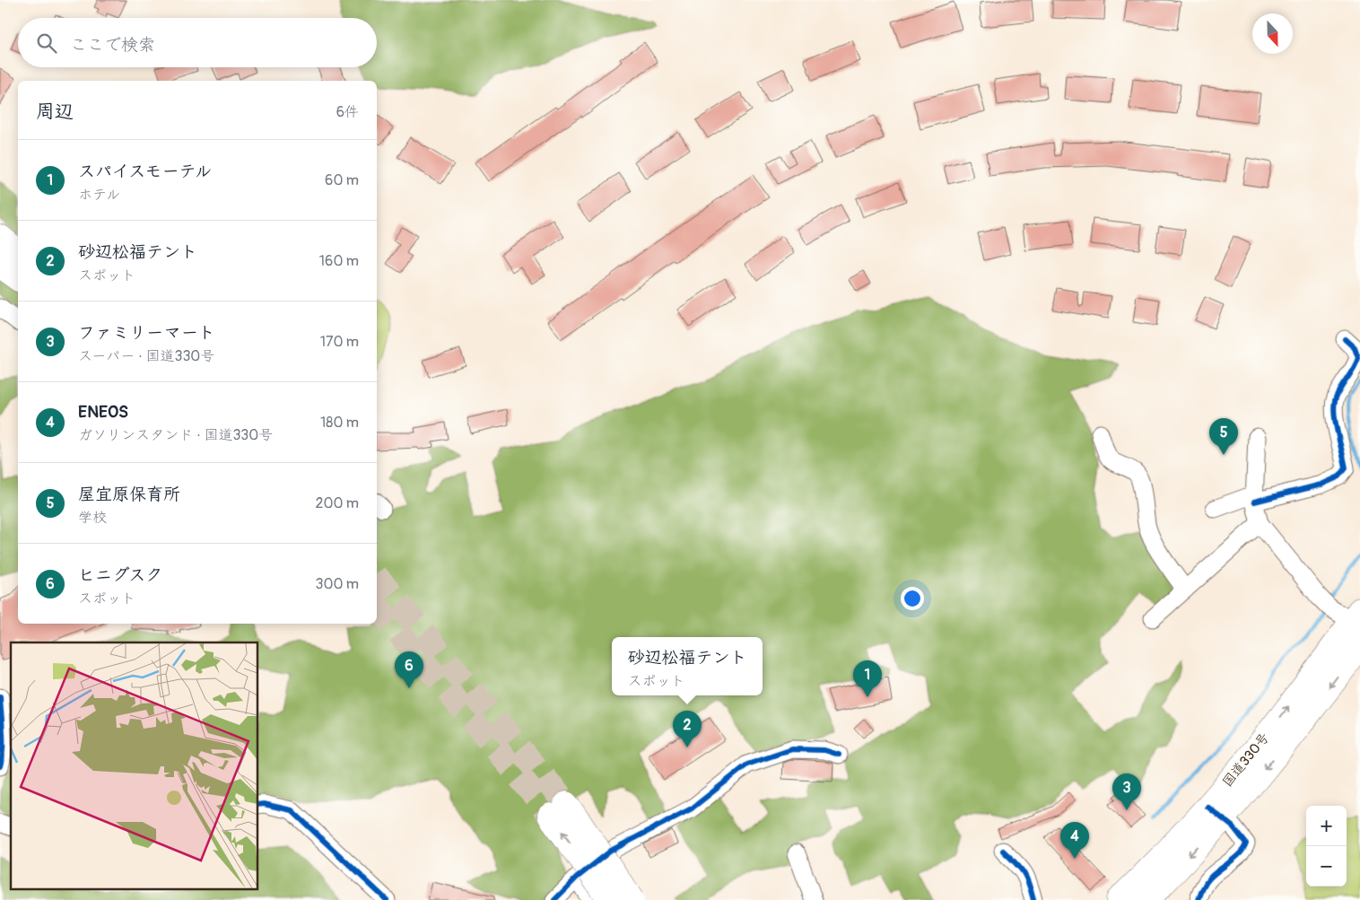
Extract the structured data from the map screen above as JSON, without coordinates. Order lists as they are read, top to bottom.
{
  "streets": {
    "highway": ["国道330号"]
  },
  "north": "bottom",
  "page": {
    "search": "ここで検索",
    "heading": ["周辺", "6件"],
    "list": [
      {
        "mark": "1",
        "name": "スパイスモーテル",
        "note": "ホテル",
        "value": "60 m"
      },
      {
        "mark": "2",
        "name": "砂辺松福テント",
        "note": "スポット",
        "value": "160 m"
      },
      {
        "mark": "3",
        "name": "ファミリーマート",
        "note": "スーパー · 国道330号",
        "value": "170 m"
      },
      {
        "mark": "4",
        "name": "ENEOS",
        "note": "ガソリンスタンド · 国道330号",
        "value": "180 m"
      },
      {
        "mark": "5",
        "name": "屋宜原保育所",
        "note": "学校",
        "value": "200 m"
      },
      {
        "mark": "6",
        "name": "ヒニグスク",
        "note": "スポット",
        "value": "300 m"
      }
    ],
    "pins": [
      "5",
      "6",
      "1",
      "2",
      "3",
      "4"
    ],
    "popup": ["砂辺松福テント", "スポット"],
    "map_buttons": ["+", "−"]
  }
}
